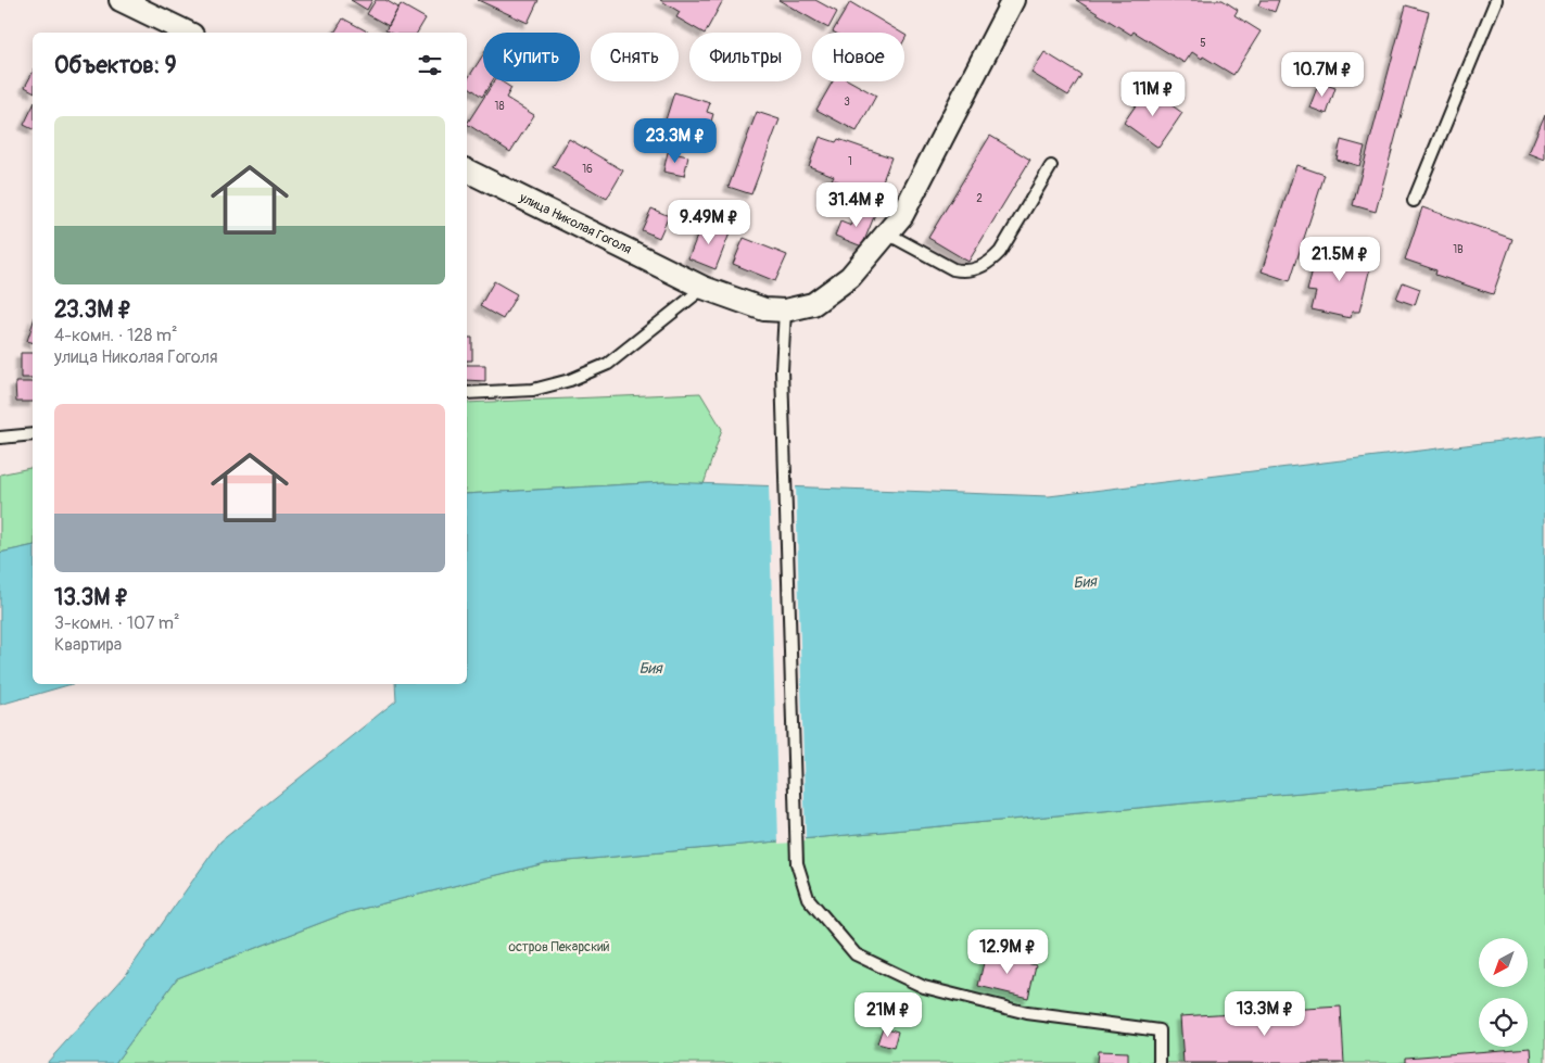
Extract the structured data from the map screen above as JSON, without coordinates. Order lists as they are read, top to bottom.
{
  "streets": {
    "street": ["улица Николая Гоголя"]
  },
  "water": ["Бия"],
  "parks": ["остров Пекарский"],
  "house_numbers": [
    "5",
    "3",
    "18",
    "1",
    "16",
    "2",
    "1В"
  ],
  "north": "bottom left",
  "page": {
    "chip": [
      "Купить",
      "Снять",
      "Фильтры",
      "Новое"
    ],
    "heading": "Объектов: 9",
    "price": [
      "10.7M ₽",
      "11M ₽",
      "23.3M ₽",
      "31.4M ₽",
      "9.49M ₽",
      "21.5M ₽",
      "12.9M ₽",
      "13.3M ₽",
      "21M ₽"
    ],
    "list": [
      {
        "name": "23.3M ₽",
        "note": "4-комн. · 128 m² · улица Николая Гоголя"
      },
      {
        "name": "13.3M ₽",
        "note": "3-комн. · 107 m² · Квартира"
      }
    ]
  }
}
